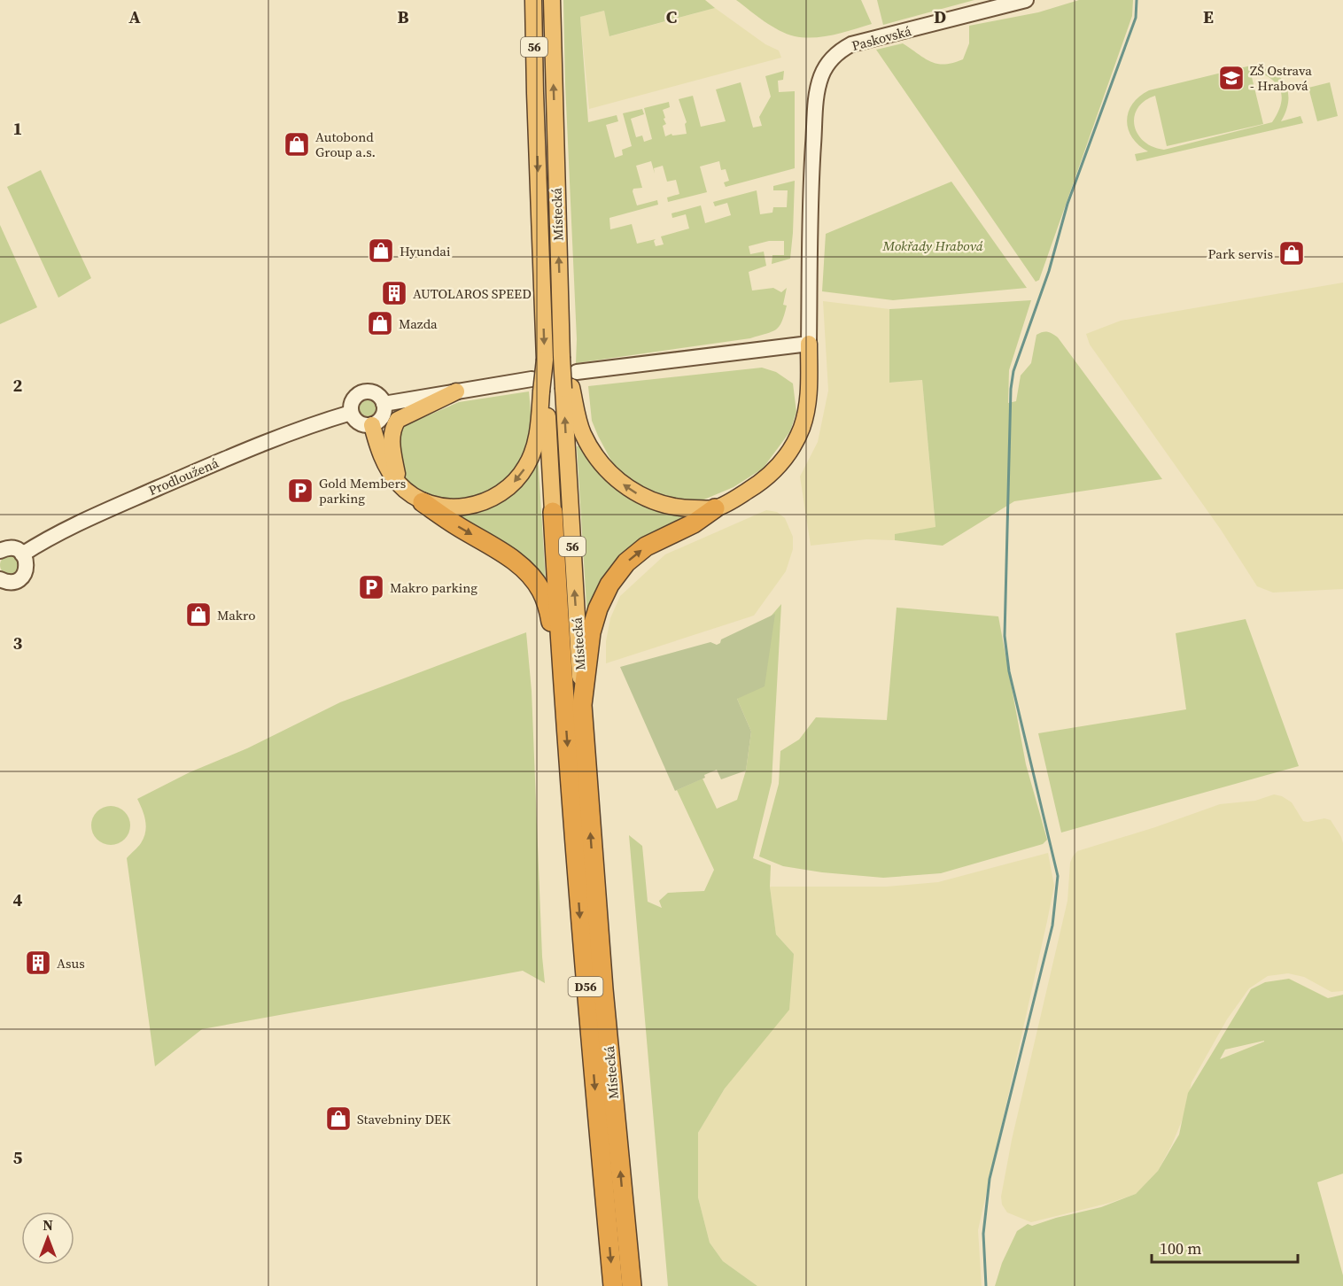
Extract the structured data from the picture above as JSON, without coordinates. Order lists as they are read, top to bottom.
{
  "streets": {
    "highway": ["56", "Místecká", "D56"],
    "main road": ["Paskovská", "Prodloužená"]
  },
  "parks": ["Mokřady Hrabová"],
  "places": {
    "school or university": ["ZŠ Ostrava - Hrabová"],
    "shop": [
      "Autobond Group a.s.",
      "Hyundai",
      "Park servis",
      "Mazda",
      "Makro",
      "Stavebniny DEK"
    ],
    "building": ["AUTOLAROS SPEED", "Asus"],
    "parking": ["Gold Members parking", "Makro parking"]
  },
  "scale_bar": "100 m",
  "north": "top",
  "grid": {
    "columns": [
      "A",
      "B",
      "C",
      "D",
      "E"
    ],
    "rows": [
      "1",
      "2",
      "3",
      "4",
      "5"
    ]
  }
}
